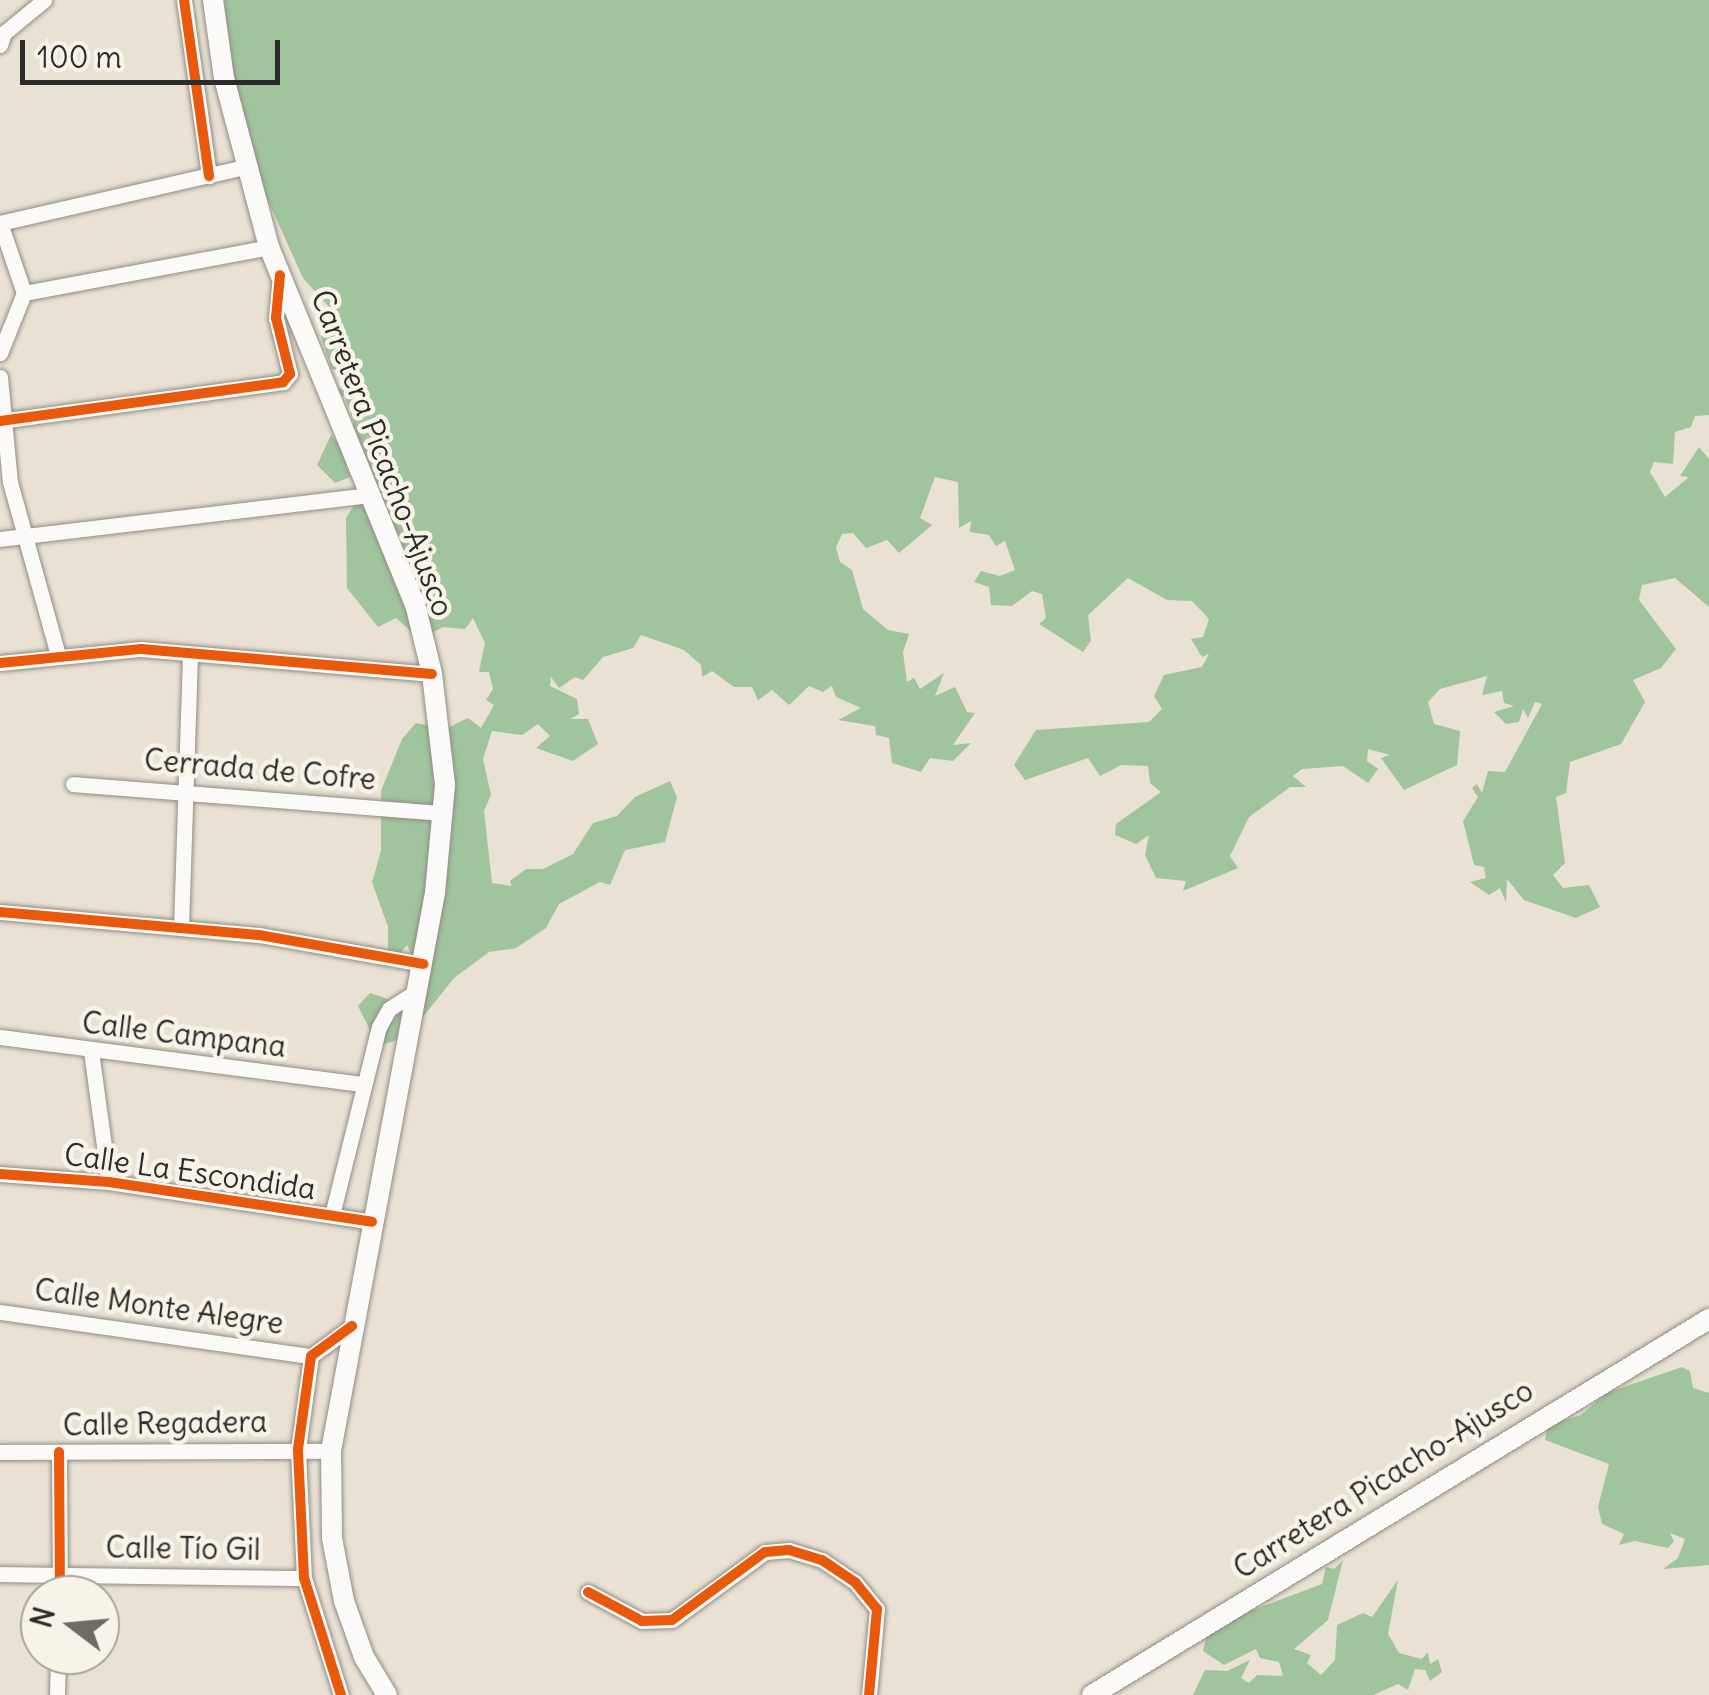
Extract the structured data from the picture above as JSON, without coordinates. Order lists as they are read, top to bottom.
{
  "streets": {
    "main road": ["Carretera Picacho-Ajusco"],
    "street": [
      "Cerrada de Cofre",
      "Calle Campana",
      "Calle La Escondida",
      "Calle Monte Alegre",
      "Calle Regadera",
      "Calle Tío Gil"
    ]
  },
  "crossings": [
    ["Carretera Picacho-Ajusco", "Cerrada de Cofre"],
    ["Carretera Picacho-Ajusco", "Calle La Escondida"],
    ["Carretera Picacho-Ajusco", "Calle Regadera"]
  ],
  "scale_bar": "100 m",
  "north": "left"
}
